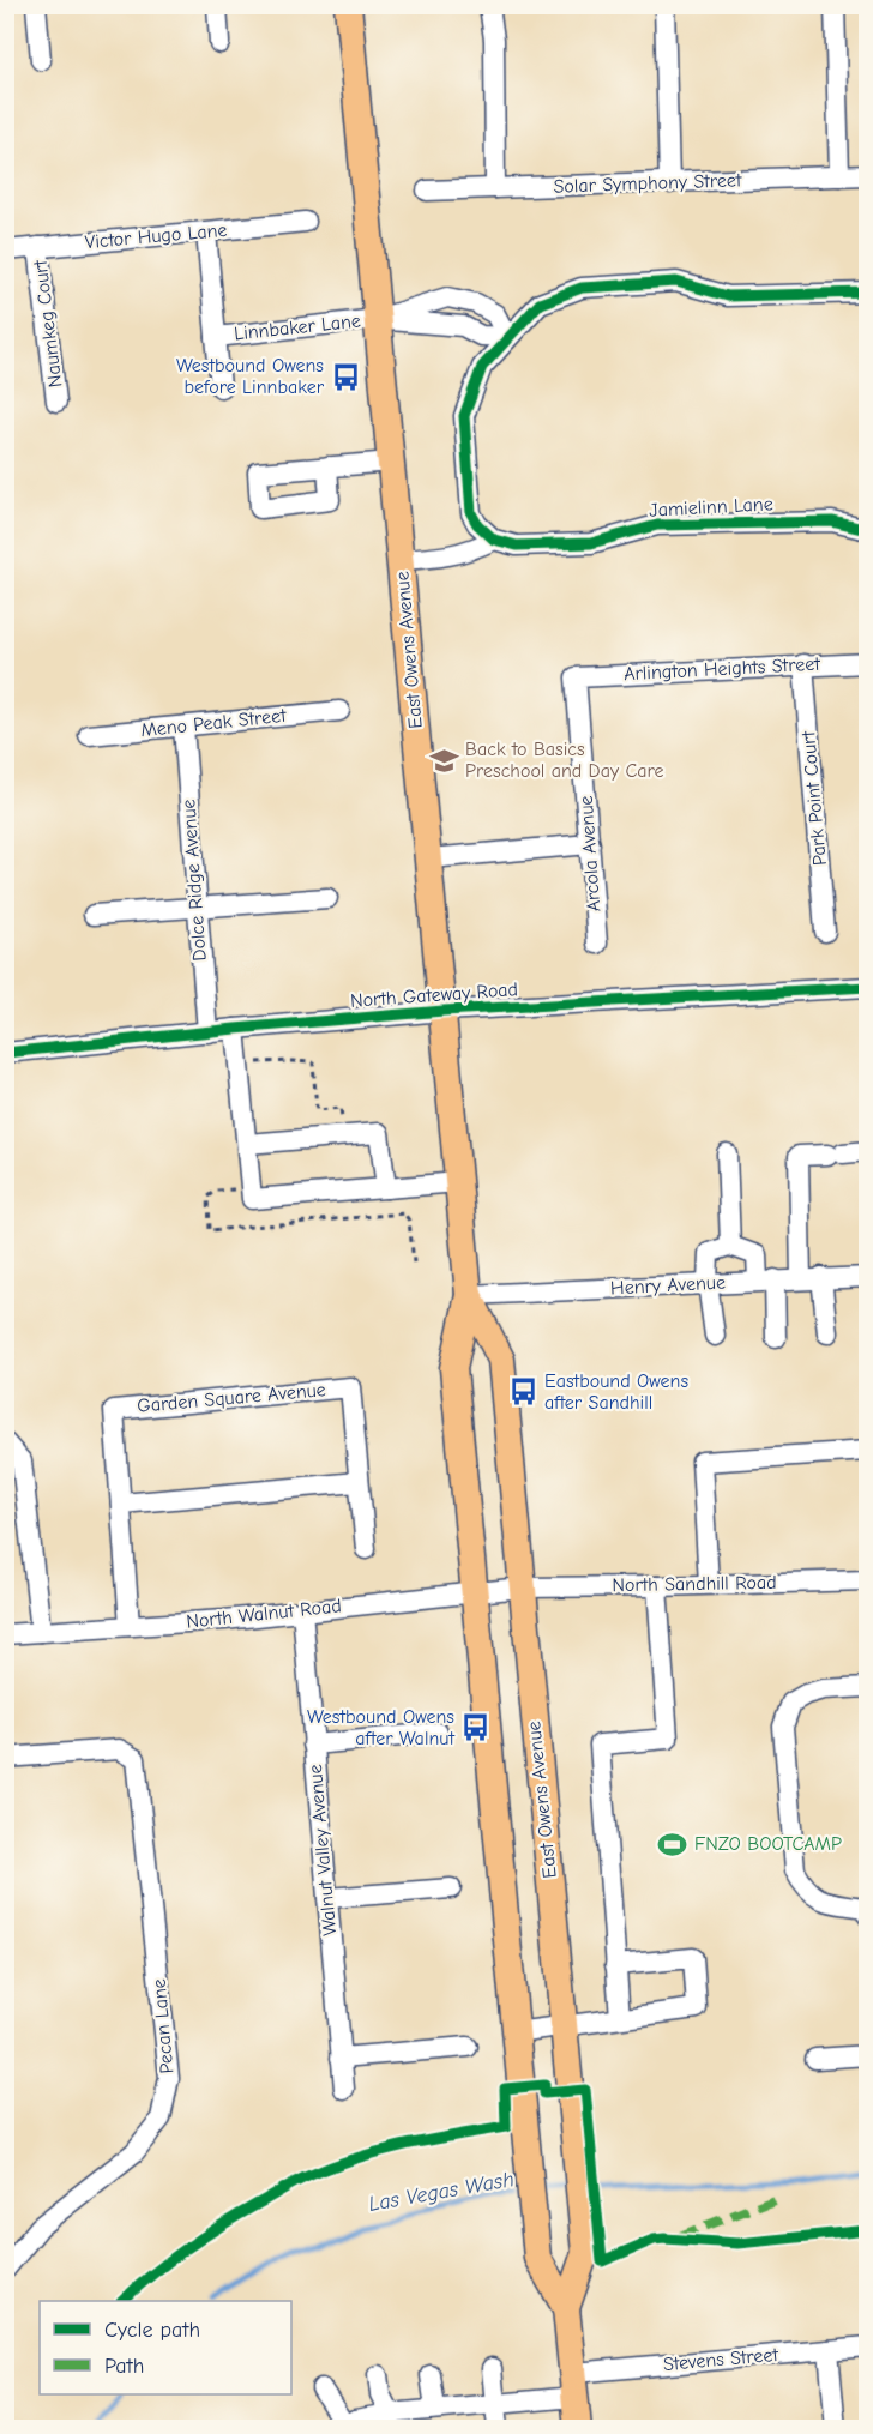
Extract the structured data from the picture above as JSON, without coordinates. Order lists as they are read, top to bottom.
{
  "streets": {
    "main road": ["East Owens Avenue"],
    "street": [
      "Solar Symphony Street",
      "Victor Hugo Lane",
      "Naumkeg Court",
      "Linnbaker Lane",
      "Jamielinn Lane",
      "Arlington Heights Street",
      "Meno Peak Street",
      "Park Point Court",
      "Arcola Avenue",
      "Dolce Ridge Avenue",
      "North Gateway Road",
      "Henry Avenue",
      "Garden Square Avenue",
      "North Sandhill Road",
      "North Walnut Road",
      "Walnut Valley Avenue",
      "Pecan Lane",
      "Stevens Street"
    ]
  },
  "crossings": [
    ["Victor Hugo Lane", "Naumkeg Court"],
    ["Linnbaker Lane", "East Owens Avenue"],
    ["East Owens Avenue", "North Gateway Road"],
    ["East Owens Avenue", "Henry Avenue"],
    ["East Owens Avenue", "North Sandhill Road"],
    ["East Owens Avenue", "North Walnut Road"],
    ["East Owens Avenue", "Stevens Street"],
    ["Arlington Heights Street", "Park Point Court"],
    ["Arlington Heights Street", "Arcola Avenue"],
    ["Meno Peak Street", "Dolce Ridge Avenue"],
    ["Dolce Ridge Avenue", "North Gateway Road"],
    ["Garden Square Avenue", "North Walnut Road"],
    ["North Sandhill Road", "North Walnut Road"],
    ["North Walnut Road", "Walnut Valley Avenue"]
  ],
  "water": ["Las Vegas Wash"],
  "places": {
    "bus stop": ["Westbound Owens before Linnbaker", "Eastbound Owens after Sandhill", "Westbound Owens after Walnut"],
    "school or university": ["Back to Basics Preschool and Day Care"],
    "sports": ["FNZO BOOTCAMP"]
  },
  "legend": ["Cycle path", "Path"]
}
